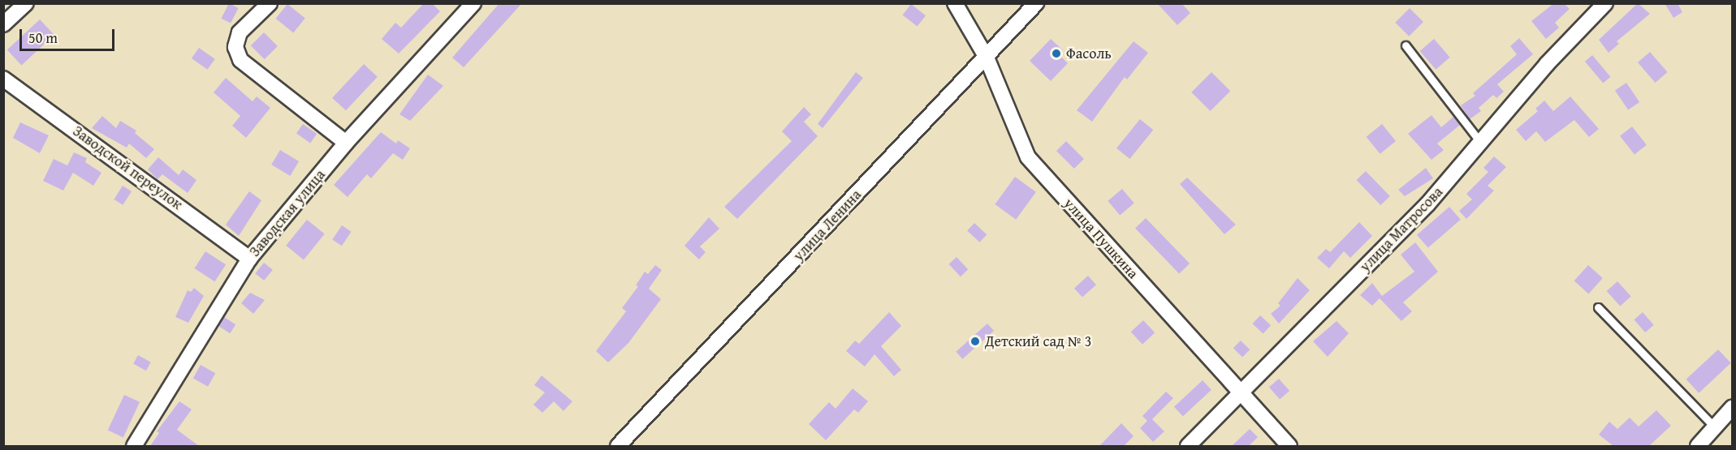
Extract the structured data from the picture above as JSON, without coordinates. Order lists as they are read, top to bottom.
{
  "streets": {
    "street": [
      "Заводской переулок",
      "Заводская улица",
      "улица Ленина",
      "улица Матросова",
      "улица Пушкина"
    ]
  },
  "crossings": [
    ["Заводской переулок", "Заводская улица"],
    ["улица Ленина", "улица Пушкина"],
    ["улица Матросова", "улица Пушкина"]
  ],
  "places": ["Фасоль", "Детский сад № 3"],
  "scale_bar": "50 m"
}
